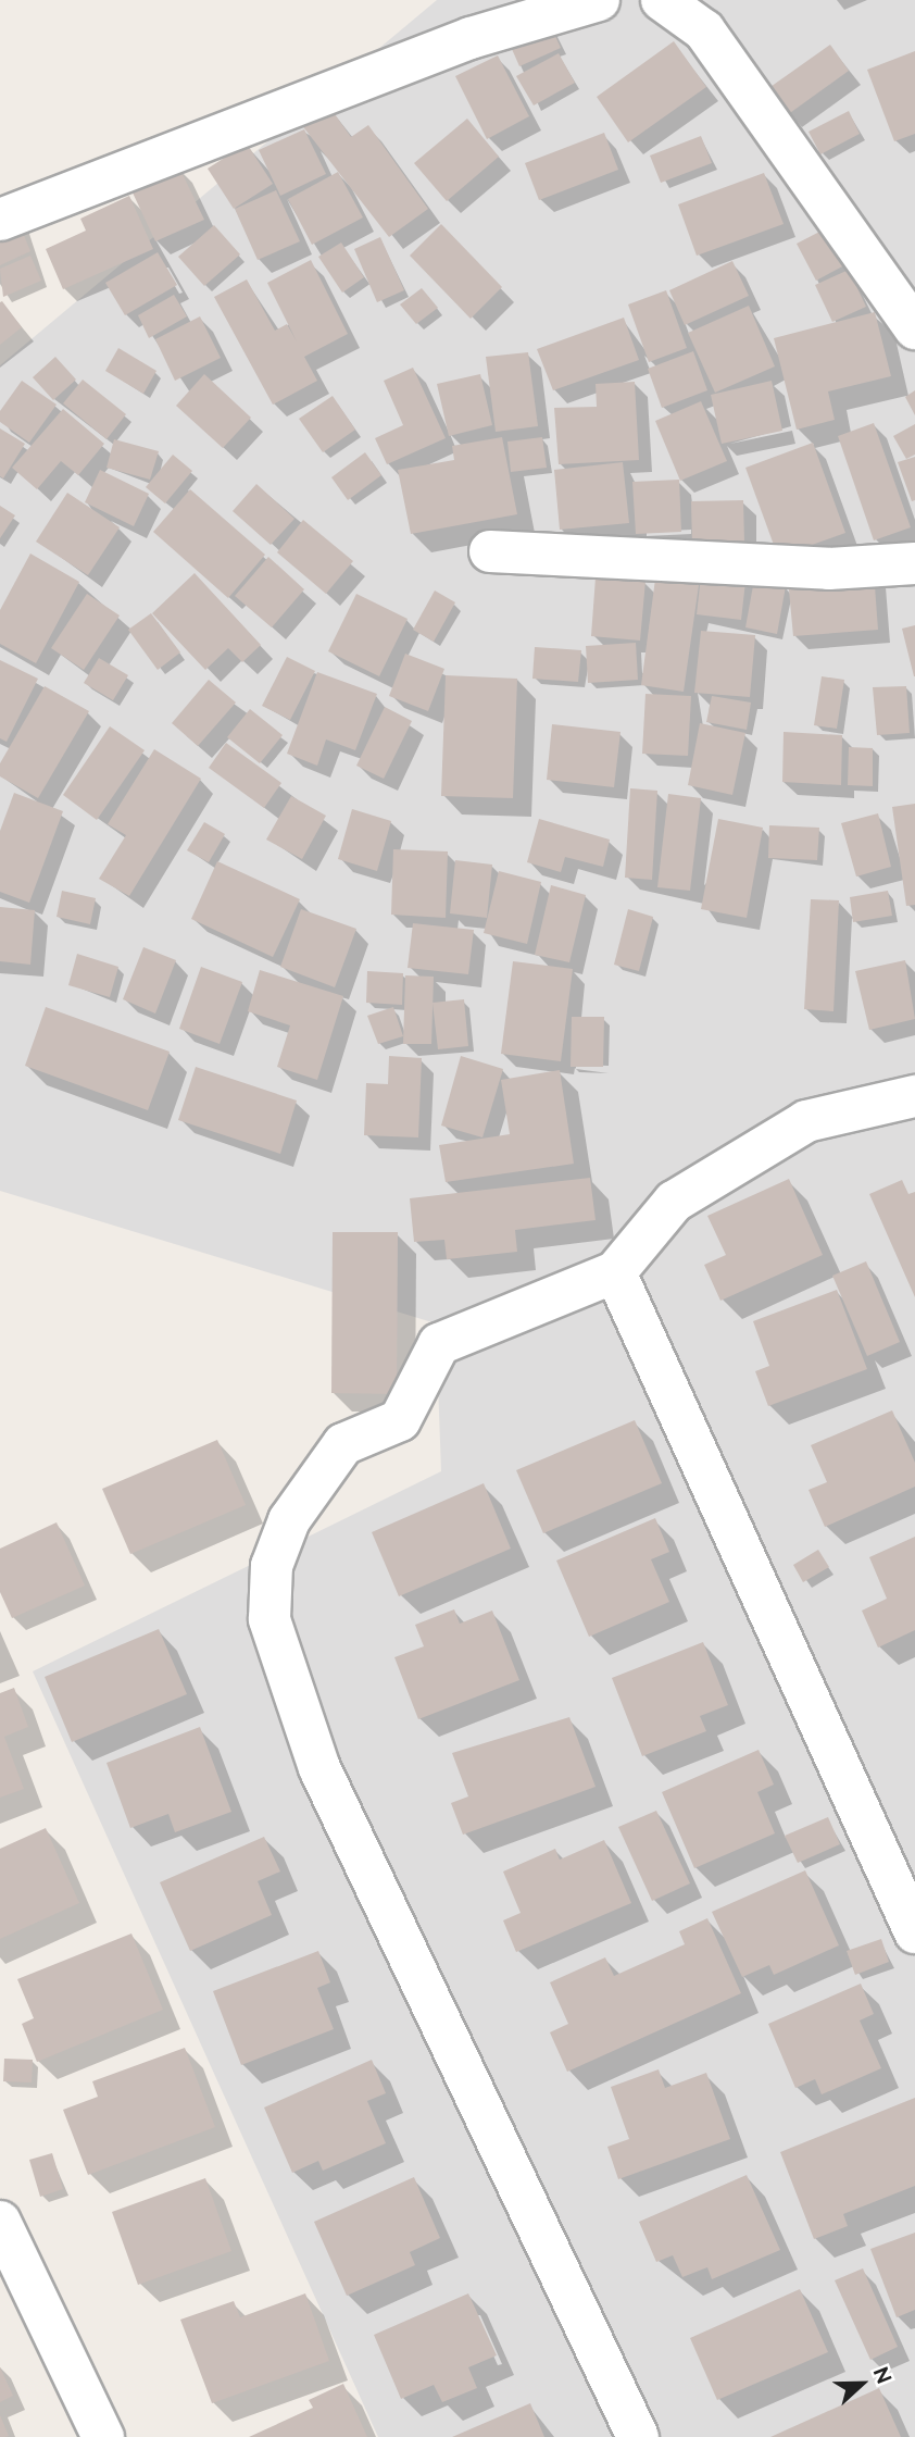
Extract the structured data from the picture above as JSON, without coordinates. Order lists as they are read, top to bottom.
{
  "north": "right"
}
